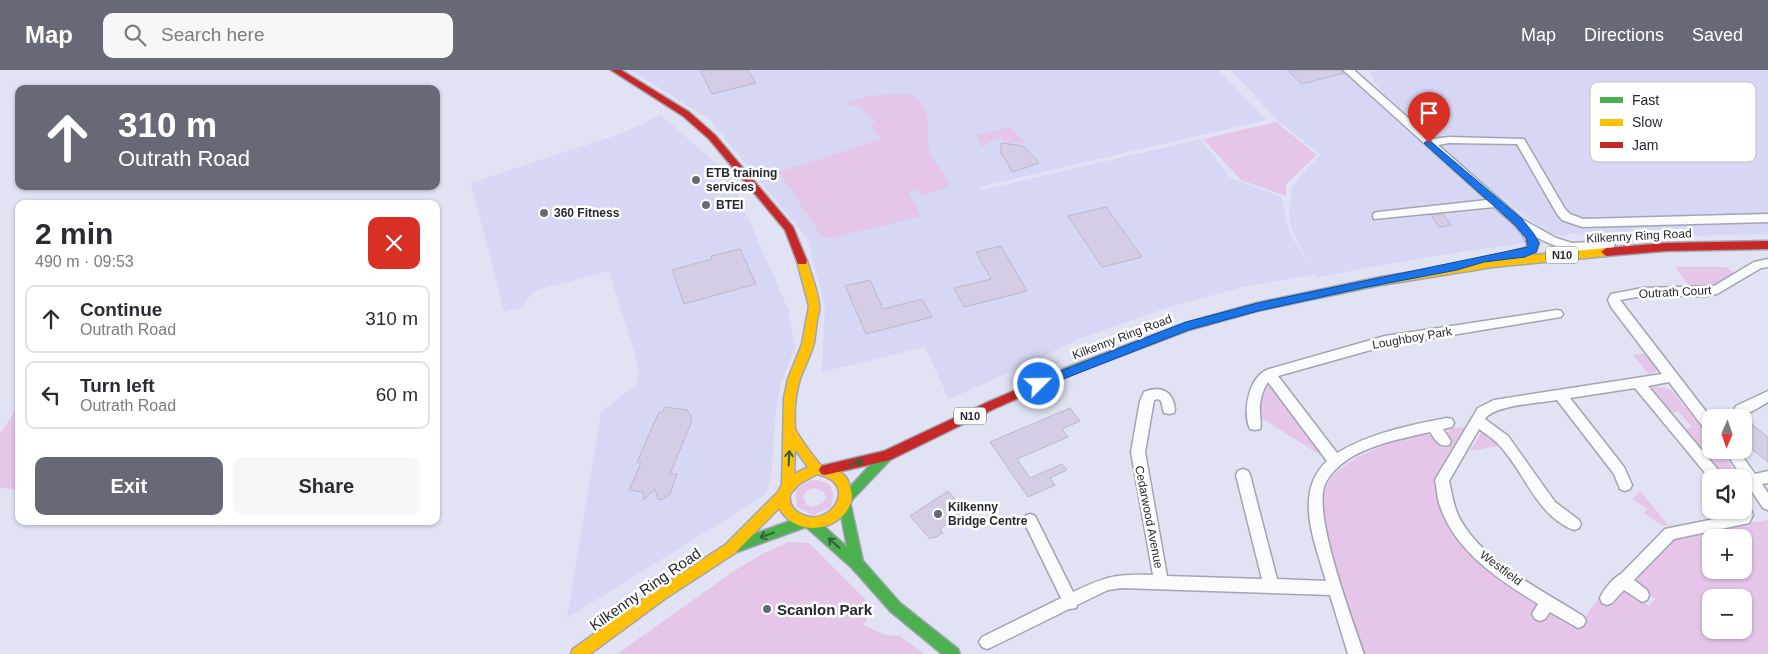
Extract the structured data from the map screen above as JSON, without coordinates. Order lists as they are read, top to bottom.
{
  "streets": {
    "main road": ["Kilkenny Ring Road", "N10"],
    "street": [
      "Outrath Court",
      "Loughboy Park",
      "Cedarwood Avenue",
      "Westfield"
    ]
  },
  "crossings": [
    ["Kilkenny Ring Road", "N10"],
    ["Outrath Court", "Westfield"]
  ],
  "places": [
    "ETB training services",
    "BTEI",
    "360 Fitness",
    "Kilkenny Bridge Centre",
    "Scanlon Park"
  ],
  "legend": ["Fast", "Slow", "Jam"],
  "north": "bottom",
  "page": {
    "header": "Map",
    "search": "Search here",
    "nav": ["Map", "Directions", "Saved"],
    "turn": ["310 m", "Outrath Road"],
    "heading": ["2 min", "490 m · 09:53"],
    "list": [
      {
        "name": "Continue",
        "note": "Outrath Road",
        "value": "310 m"
      },
      {
        "name": "Turn left",
        "note": "Outrath Road",
        "value": "60 m"
      }
    ],
    "map_buttons": ["+", "−"],
    "buttons": ["Exit", "Share"]
  }
}
